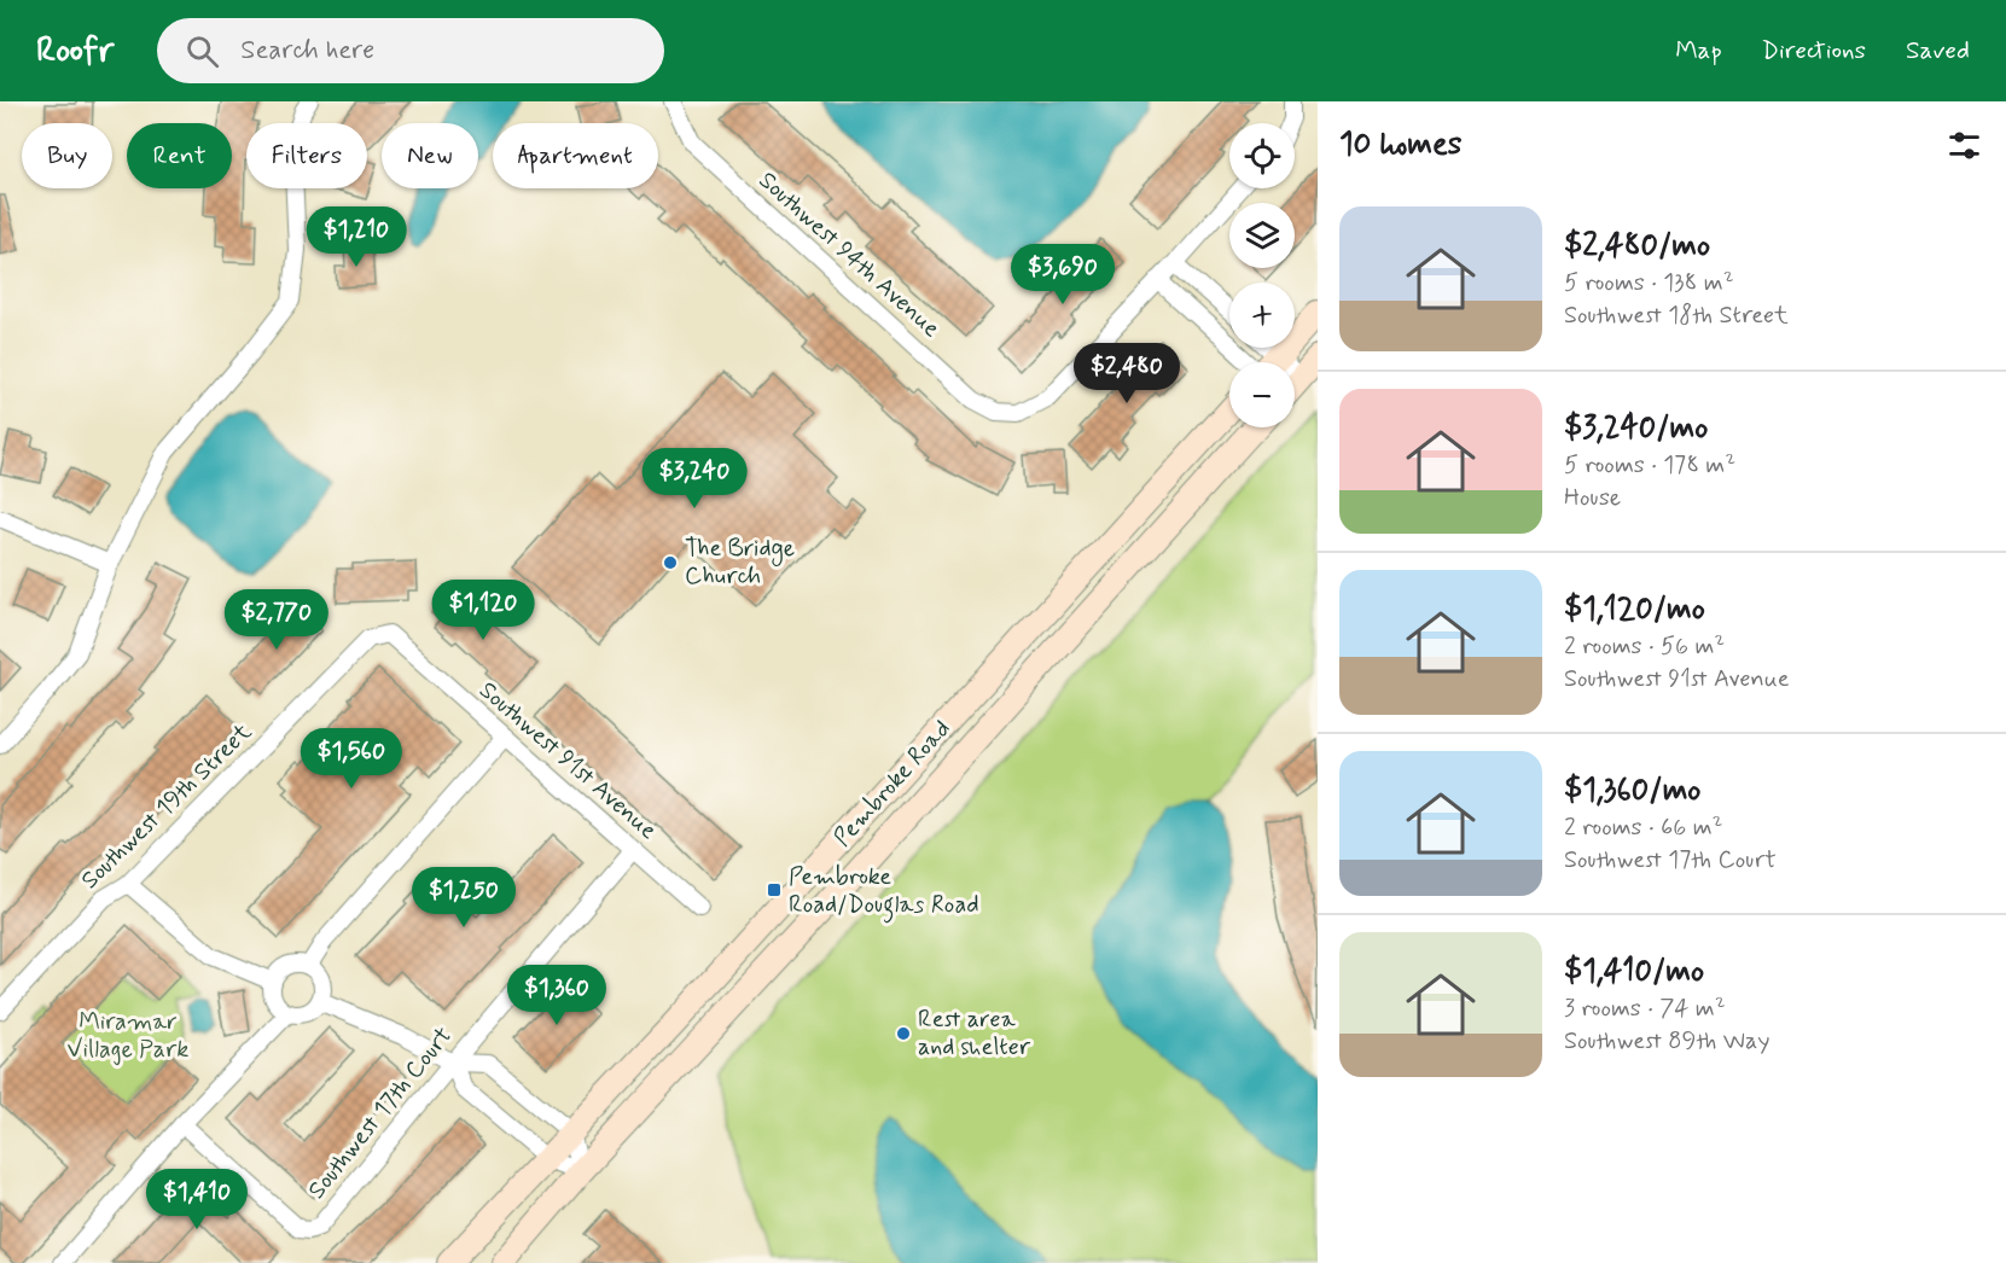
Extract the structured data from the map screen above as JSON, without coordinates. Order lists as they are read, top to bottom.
{
  "streets": {
    "main road": ["Pembroke Road"],
    "street": [
      "Southwest 94th Avenue",
      "Southwest 91st Avenue",
      "Southwest 19th Street",
      "Southwest 17th Court"
    ]
  },
  "crossings": [
    ["Southwest 91st Avenue", "Southwest 19th Street"],
    ["Southwest 91st Avenue", "Southwest 17th Court"]
  ],
  "parks": ["Miramar Village Park"],
  "places": {
    "other": ["The Bridge Church", "Rest area and shelter"],
    "transit": ["Pembroke Road/Douglas Road"]
  },
  "page": {
    "header": "Roofr",
    "search": "Search here",
    "nav": ["Map", "Directions", "Saved"],
    "heading": "10 homes",
    "map_buttons": ["+", "−"],
    "chip": [
      "Buy",
      "Rent",
      "Filters",
      "New",
      "Apartment"
    ],
    "list": [
      {
        "name": "$2,480/mo",
        "note": "5 rooms · 138 m² · Southwest 18th Street"
      },
      {
        "name": "$3,240/mo",
        "note": "5 rooms · 178 m² · House"
      },
      {
        "name": "$1,120/mo",
        "note": "2 rooms · 56 m² · Southwest 91st Avenue"
      },
      {
        "name": "$1,360/mo",
        "note": "2 rooms · 66 m² · Southwest 17th Court"
      },
      {
        "name": "$1,410/mo",
        "note": "3 rooms · 74 m² · Southwest 89th Way"
      }
    ],
    "price": [
      "$1,210",
      "$3,690",
      "$2,480",
      "$3,240",
      "$1,120",
      "$2,770",
      "$1,560",
      "$1,250",
      "$1,360",
      "$1,410"
    ]
  }
}
